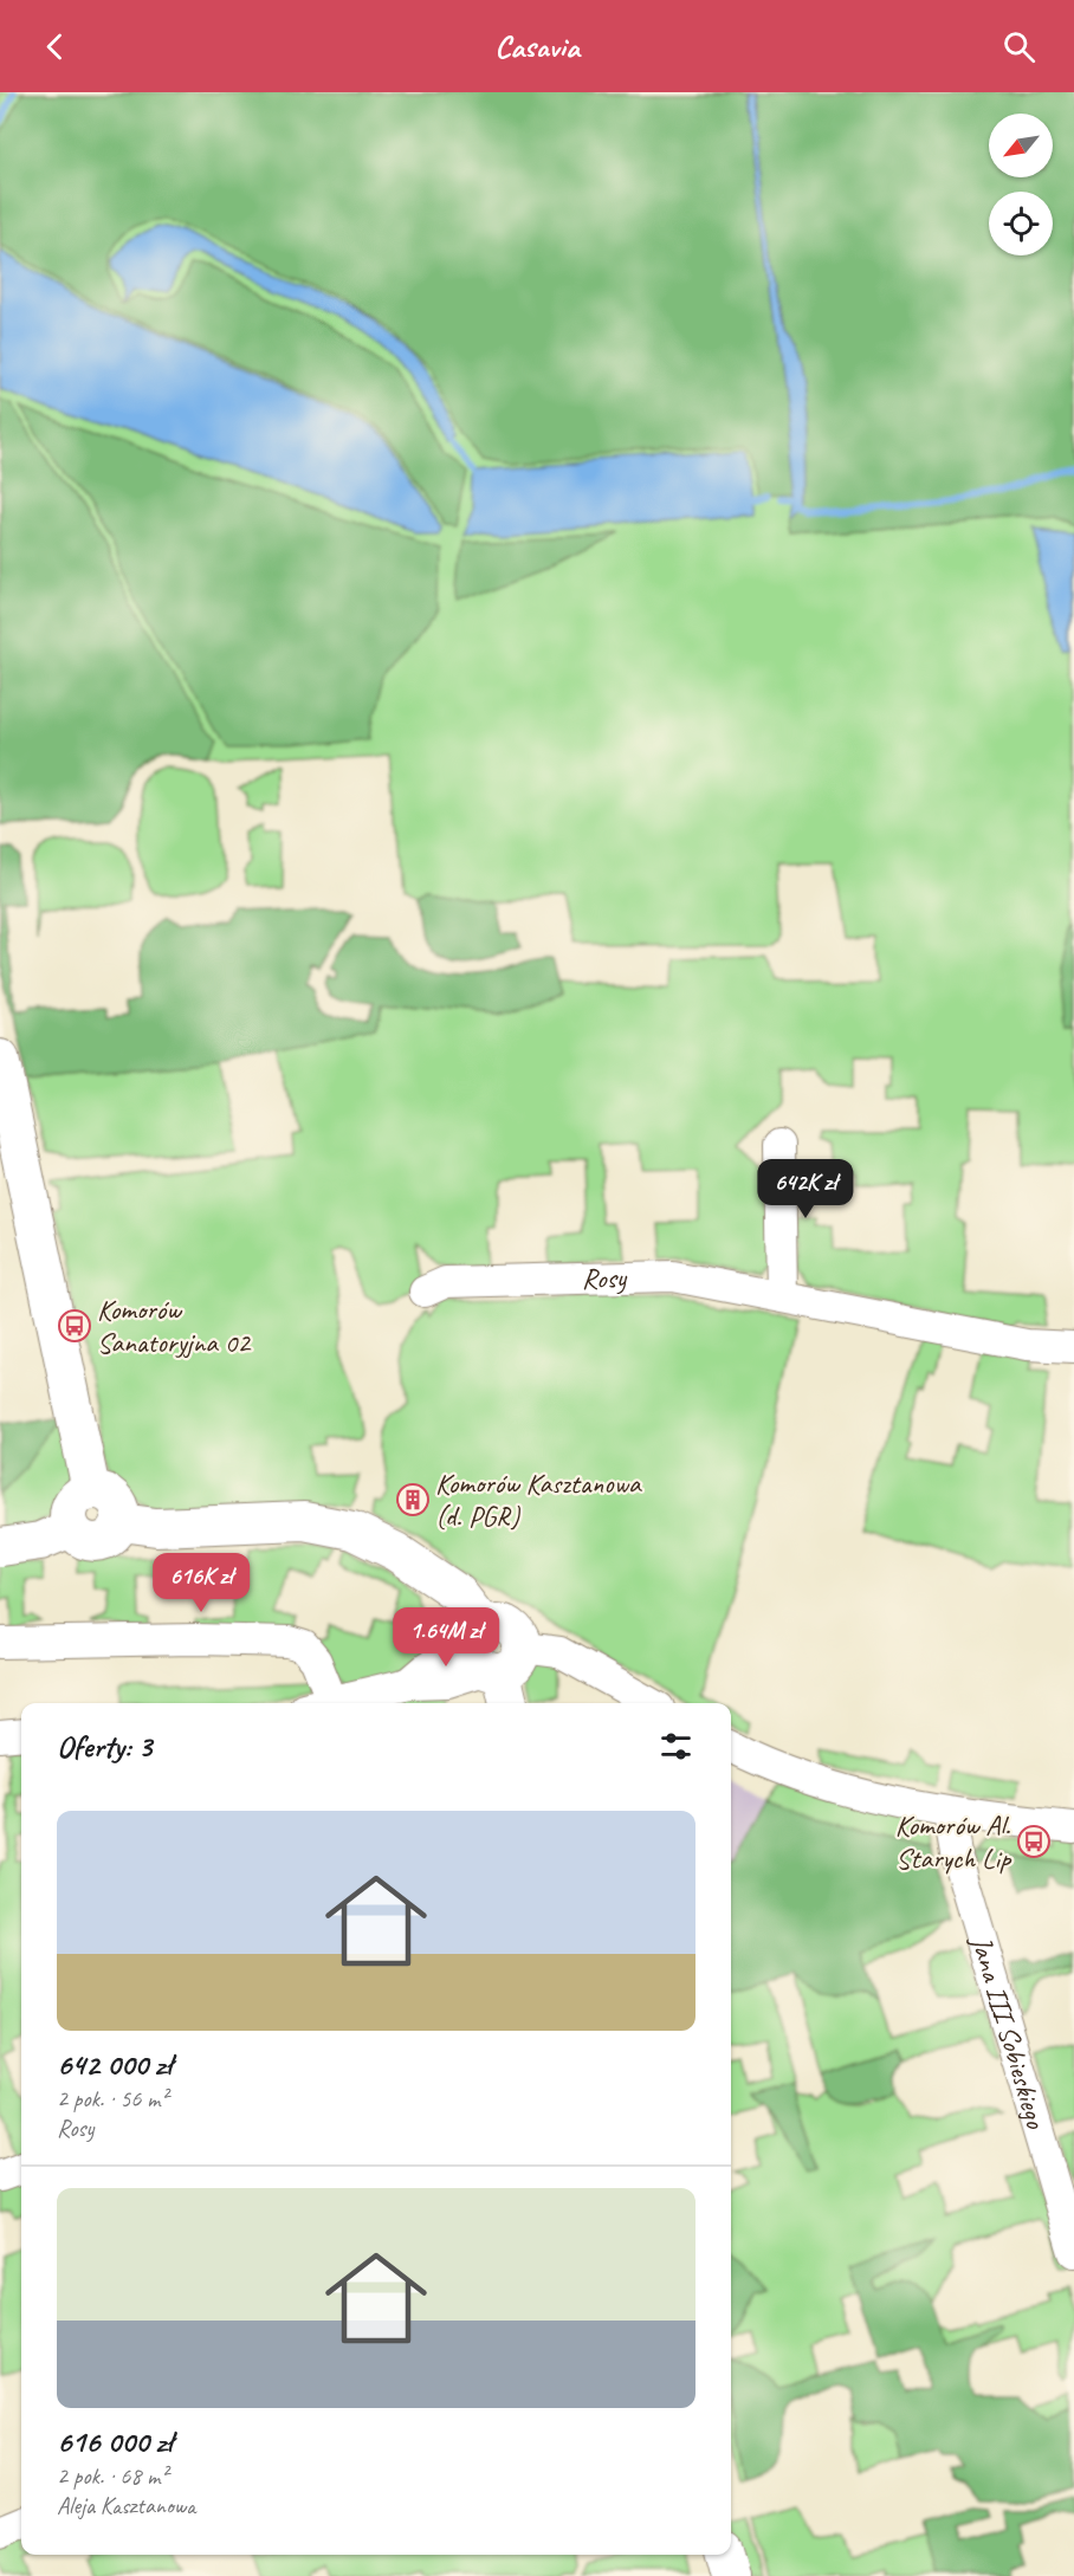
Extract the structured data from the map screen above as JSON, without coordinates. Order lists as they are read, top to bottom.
{
  "streets": {
    "street": ["Rosy", "Jana III Sobieskiego"]
  },
  "places": {
    "bus stop": ["Komorów Sanatoryjna 02", "Komorów Al. Starych Lip"],
    "building": ["Komorów Kasztanowa (d. PGR)"]
  },
  "north": "bottom left",
  "page": {
    "header": "Casavia",
    "price": ["642K zł", "616K zł", "1.64M zł"],
    "heading": "Oferty: 3",
    "list": [
      {
        "name": "642 000 zł",
        "note": "2 pok. · 56 m² · Rosy"
      },
      {
        "name": "616 000 zł",
        "note": "2 pok. · 68 m² · Aleja Kasztanowa"
      }
    ]
  }
}
